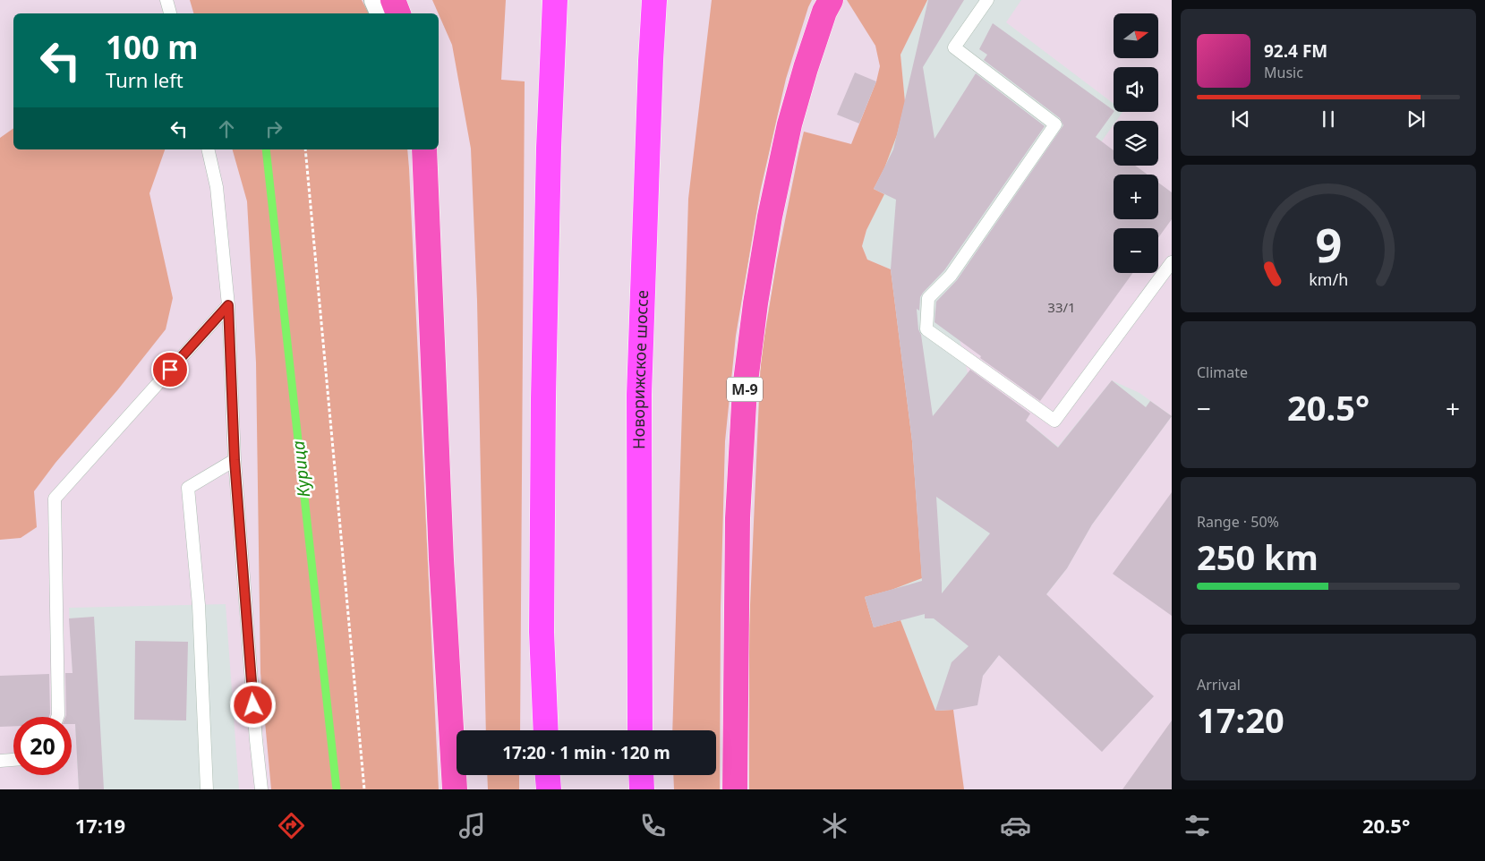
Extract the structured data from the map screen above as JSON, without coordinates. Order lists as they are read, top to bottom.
{
  "streets": {
    "highway": ["Новорижское шоссе"],
    "main road": ["М-9"]
  },
  "water": ["Курица"],
  "house_numbers": ["33/1"],
  "north": "right",
  "page": {
    "map_buttons": ["+", "−"],
    "turn": ["100 m", "Turn left"],
    "song": ["92.4 FM", "Music"],
    "tile": [
      "Climate",
      ["Range · 50%", "250 km"],
      ["Arrival", "17:20"]
    ],
    "heat": ["−", "20.5°", "+"],
    "limit": "20",
    "trip": "17:20 · 1 min · 120 m",
    "tabs": ["17:19", "20.5°"],
    "gauge": ["9", "km/h"]
  }
}
